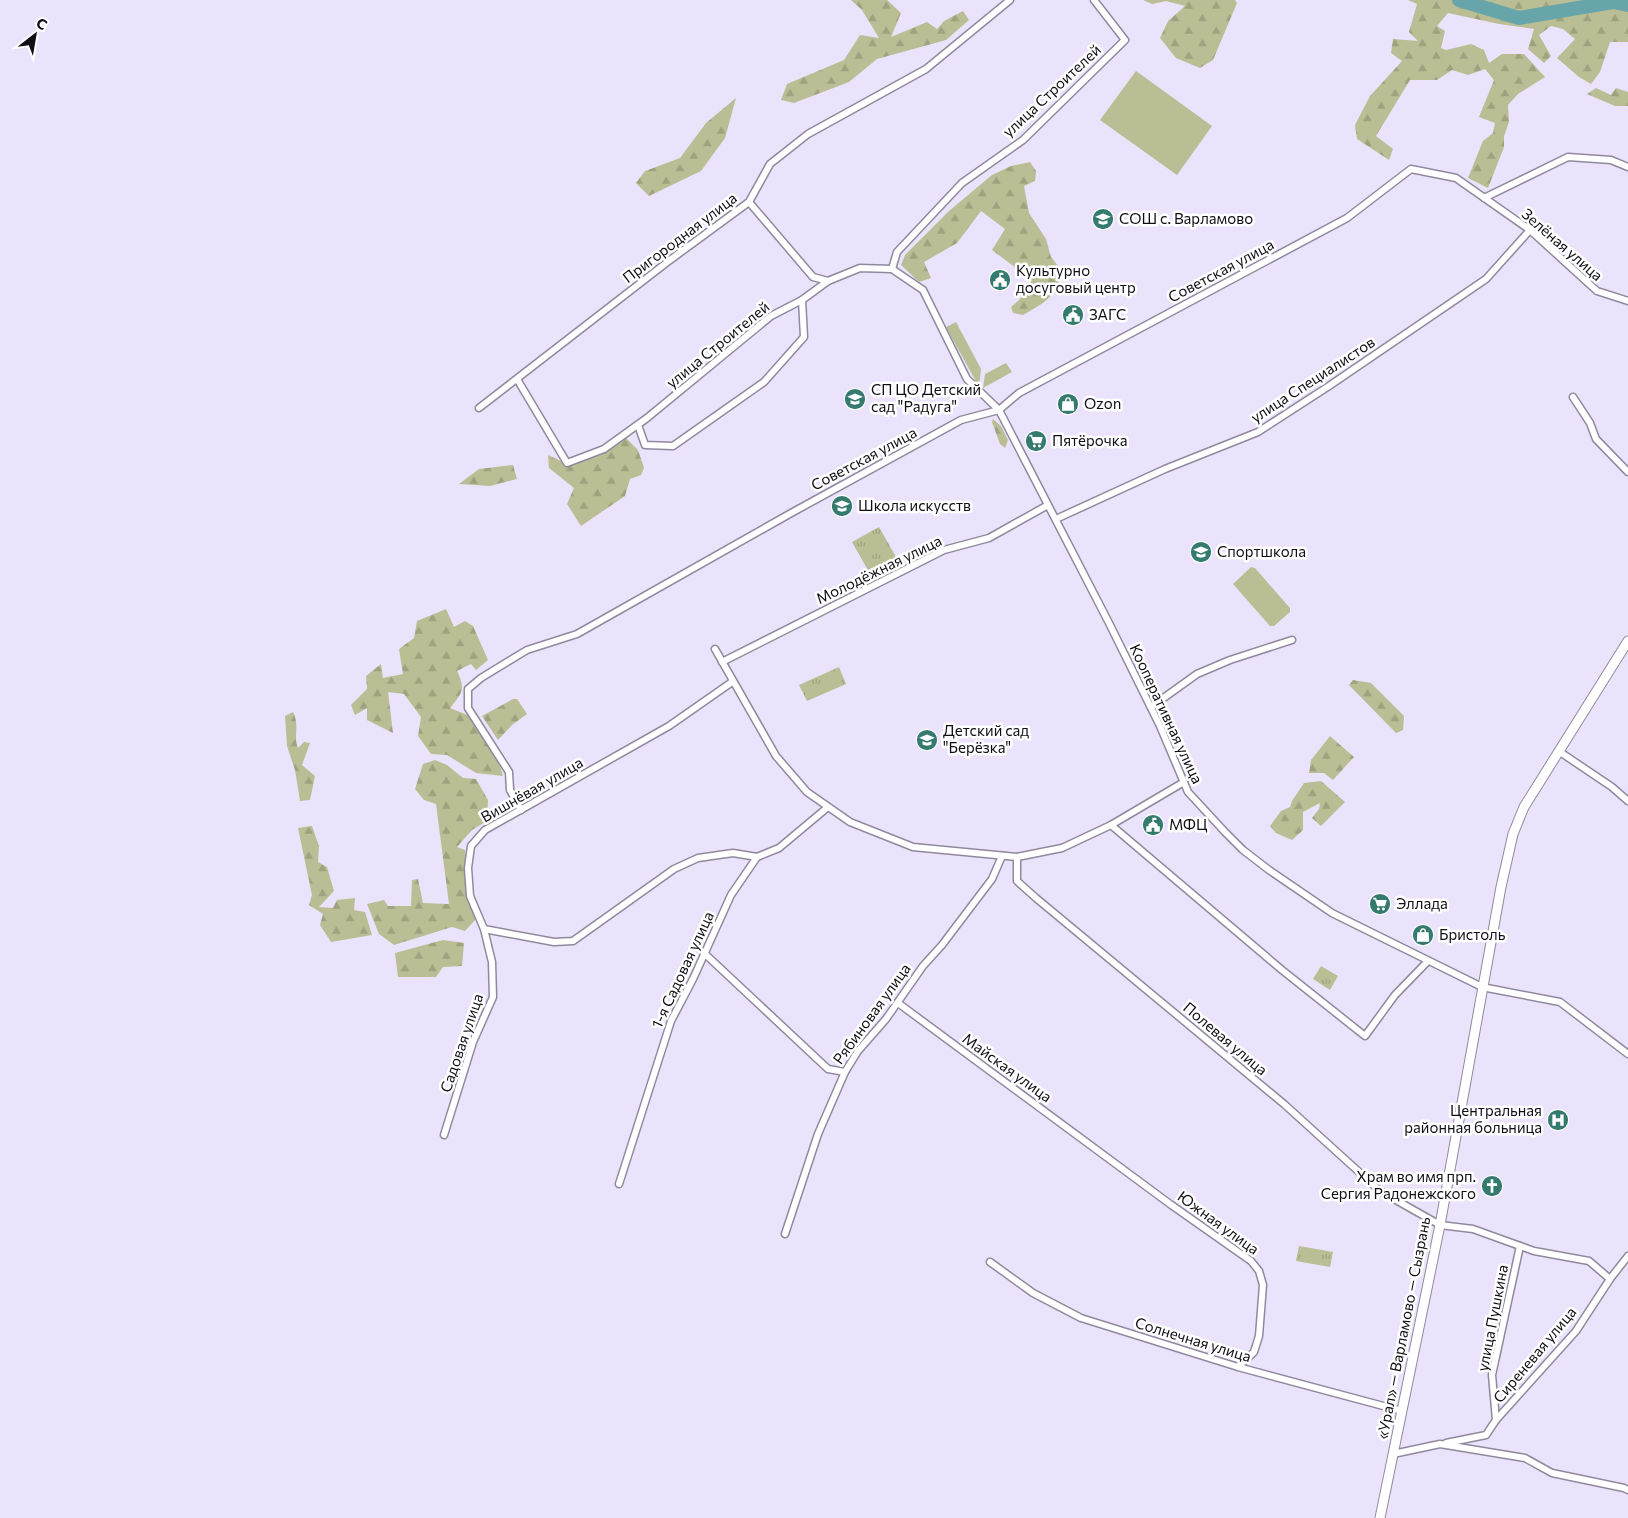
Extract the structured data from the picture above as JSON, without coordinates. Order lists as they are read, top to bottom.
{
  "streets": {
    "main road": ["«Урал» — Варламово — Сызрань"],
    "street": [
      "улица Строителей",
      "Пригородная улица",
      "Зелёная улица",
      "Советская улица",
      "улица Специалистов",
      "Молодёжная улица",
      "Кооперативная улица",
      "Вишнёвая улица",
      "1-я Садовая улица",
      "Рябиновая улица",
      "Полевая улица",
      "Садовая улица",
      "Майская улица",
      "Южная улица",
      "улица Пушкина",
      "Солнечная улица",
      "Сиреневая улица"
    ]
  },
  "crossings": [
    ["улица Строителей", "Пригородная улица"],
    ["улица Строителей", "Кооперативная улица"],
    ["Зелёная улица", "Советская улица"],
    ["Зелёная улица", "улица Специалистов"],
    ["Советская улица", "Кооперативная улица"],
    ["Советская улица", "Вишнёвая улица"],
    ["улица Специалистов", "Кооперативная улица"],
    ["Молодёжная улица", "Кооперативная улица"],
    ["Кооперативная улица", "«Урал» — Варламово — Сызрань"],
    ["Вишнёвая улица", "Садовая улица"],
    ["Рябиновая улица", "Майская улица"],
    ["Полевая улица", "улица Пушкина"],
    ["Полевая улица", "«Урал» — Варламово — Сызрань"],
    ["Майская улица", "Южная улица"],
    ["Южная улица", "Солнечная улица"],
    ["улица Пушкина", "«Урал» — Варламово — Сызрань"],
    ["улица Пушкина", "Сиреневая улица"],
    ["«Урал» — Варламово — Сызрань", "Солнечная улица"]
  ],
  "places": {
    "school or university": [
      "СОШ с. Варламово",
      "СП ЦО Детский сад \"Радуга\"",
      "Школа искусств",
      "Спортшкола",
      "Детский сад \"Берёзка\""
    ],
    "public building": ["Культурно досуговый центр", "ЗАГС", "МФЦ"],
    "shop": ["Ozon", "Бристоль"],
    "supermarket": ["Пятёрочка", "Эллада"],
    "hospital": ["Центральная районная больница"],
    "church": ["Храм во имя прп. Сергия Радонежского"]
  },
  "north": "top right"
}
